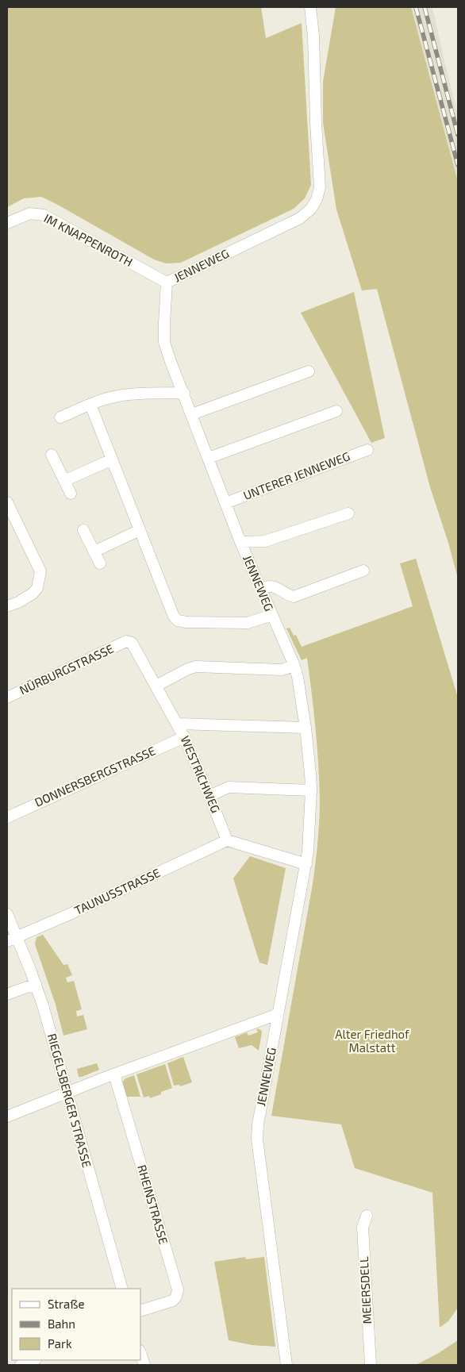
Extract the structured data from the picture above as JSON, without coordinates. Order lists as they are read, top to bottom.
{
  "streets": {
    "street": [
      "IM KNAPPENROTH",
      "JENNEWEG",
      "UNTERER JENNEWEG",
      "NÜRBURGSTRASSE",
      "WESTRICHWEG",
      "DONNERSBERGSTRASSE",
      "TAUNUSSTRASSE",
      "RIEGELSBERGER STRASSE",
      "RHEINSTRASSE",
      "MEIERSDELL"
    ]
  },
  "crossings": [
    ["IM KNAPPENROTH", "JENNEWEG"],
    ["JENNEWEG", "UNTERER JENNEWEG"],
    ["NÜRBURGSTRASSE", "WESTRICHWEG"],
    ["WESTRICHWEG", "DONNERSBERGSTRASSE"],
    ["WESTRICHWEG", "TAUNUSSTRASSE"],
    ["TAUNUSSTRASSE", "RIEGELSBERGER STRASSE"]
  ],
  "parks": ["Alter Friedhof Malstatt"],
  "legend": ["Straße", "Bahn", "Park"]
}
